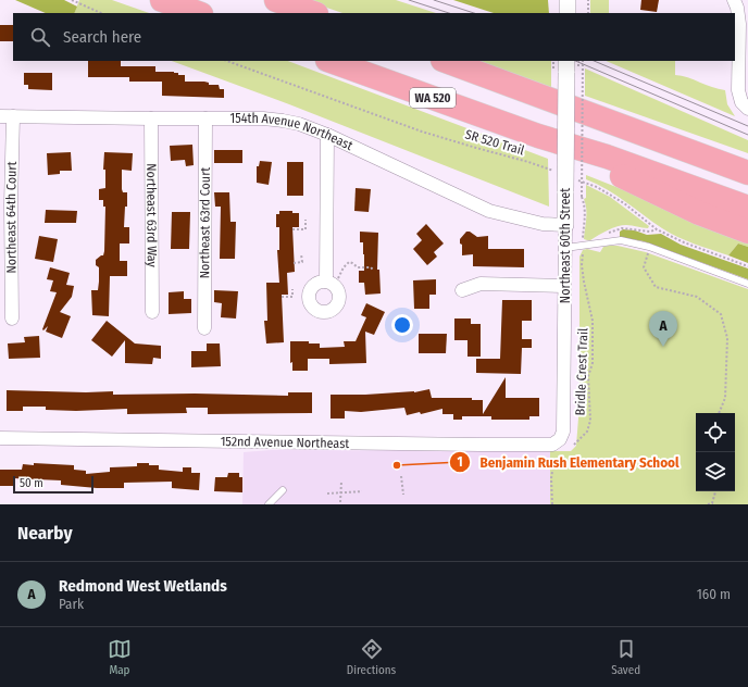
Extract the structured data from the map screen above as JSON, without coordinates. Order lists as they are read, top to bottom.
{
  "streets": {
    "highway": ["WA 520"],
    "street": [
      "154th Avenue Northeast",
      "Northeast 63rd Way",
      "Northeast 64th Court",
      "Northeast 63rd Court",
      "Northeast 60th Street",
      "152nd Avenue Northeast"
    ],
    "path": ["SR 520 Trail", "Bridle Crest Trail"]
  },
  "crossings": [
    ["154th Avenue Northeast", "Northeast 63rd Way"],
    ["154th Avenue Northeast", "Northeast 64th Court"],
    ["154th Avenue Northeast", "Northeast 63rd Court"],
    ["154th Avenue Northeast", "Northeast 60th Street"],
    ["Northeast 60th Street", "152nd Avenue Northeast"]
  ],
  "places": ["Benjamin Rush Elementary School"],
  "scale_bar": "50 m",
  "page": {
    "search": "Search here",
    "pins": "A",
    "scale": "50 m",
    "heading": "Nearby",
    "list": [
      {
        "mark": "A",
        "name": "Redmond West Wetlands",
        "note": "Park",
        "value": "160 m"
      }
    ],
    "nav": ["Map", "Directions", "Saved"]
  }
}
